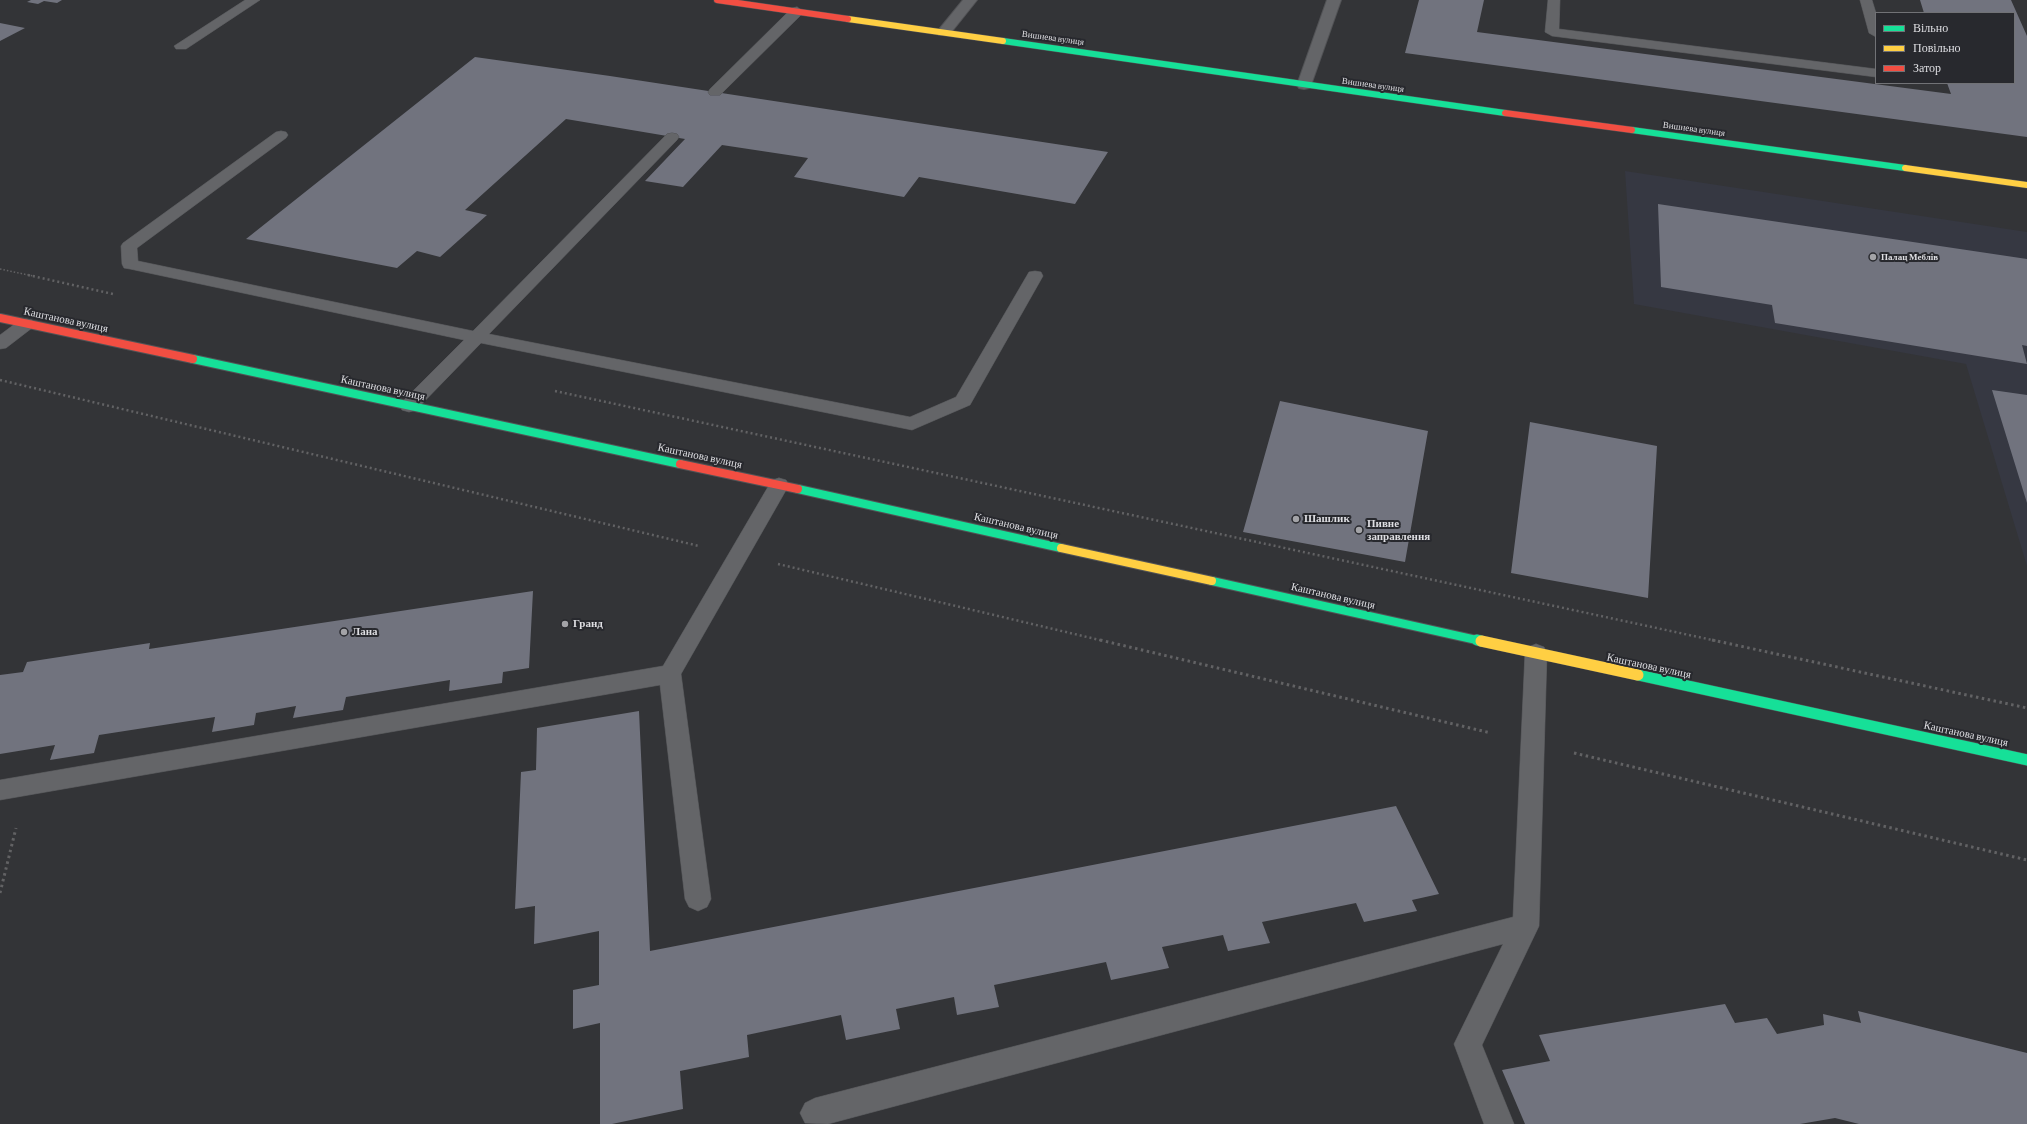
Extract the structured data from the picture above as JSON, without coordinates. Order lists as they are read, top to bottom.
{
  "streets": {
    "street": ["Вишнева вулиця", "Каштанова вулиця"]
  },
  "places": [
    "Палац Меблів",
    "Шашлик",
    "Пивне заправлення",
    "Гранд",
    "Лана"
  ],
  "legend": ["Вільно", "Повільно", "Затор"]
}
